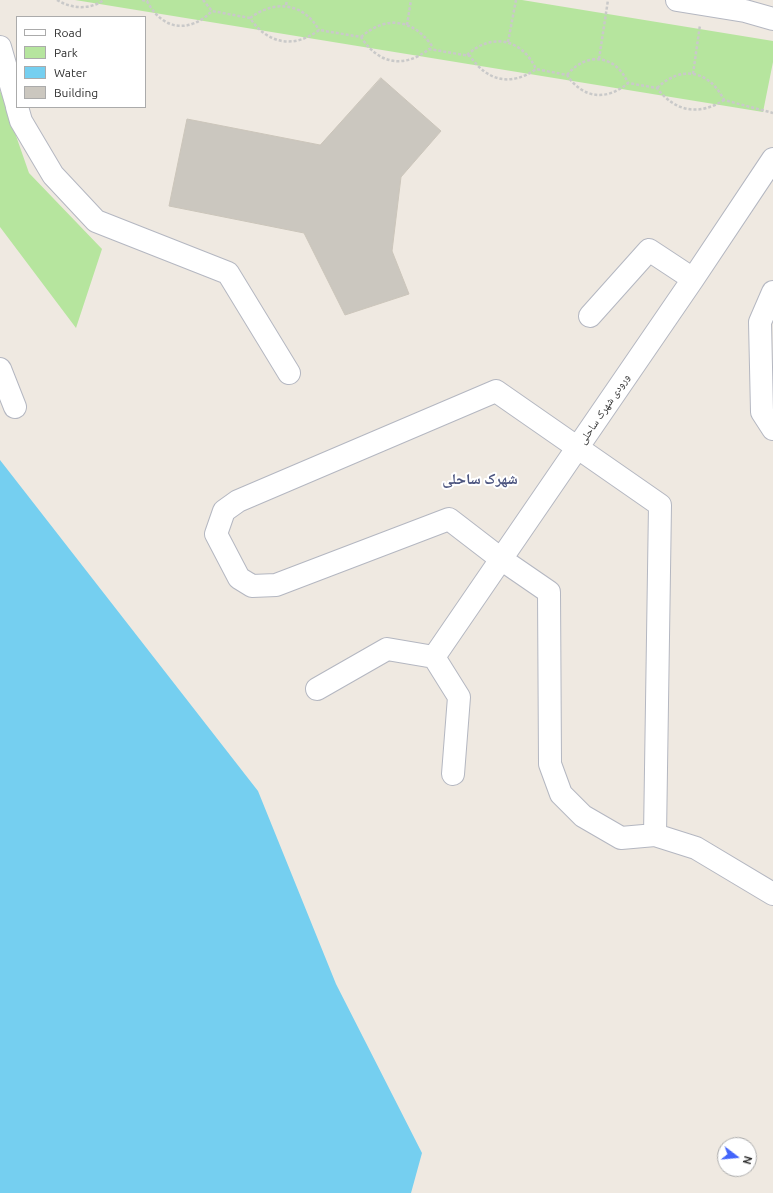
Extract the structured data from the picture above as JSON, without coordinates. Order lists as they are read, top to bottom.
{
  "streets": {
    "street": ["ورودی شهرک ساحلی"]
  },
  "districts": ["شهرک ساحلی"],
  "legend": [
    "Road",
    "Park",
    "Water",
    "Building"
  ],
  "north": "right"
}
